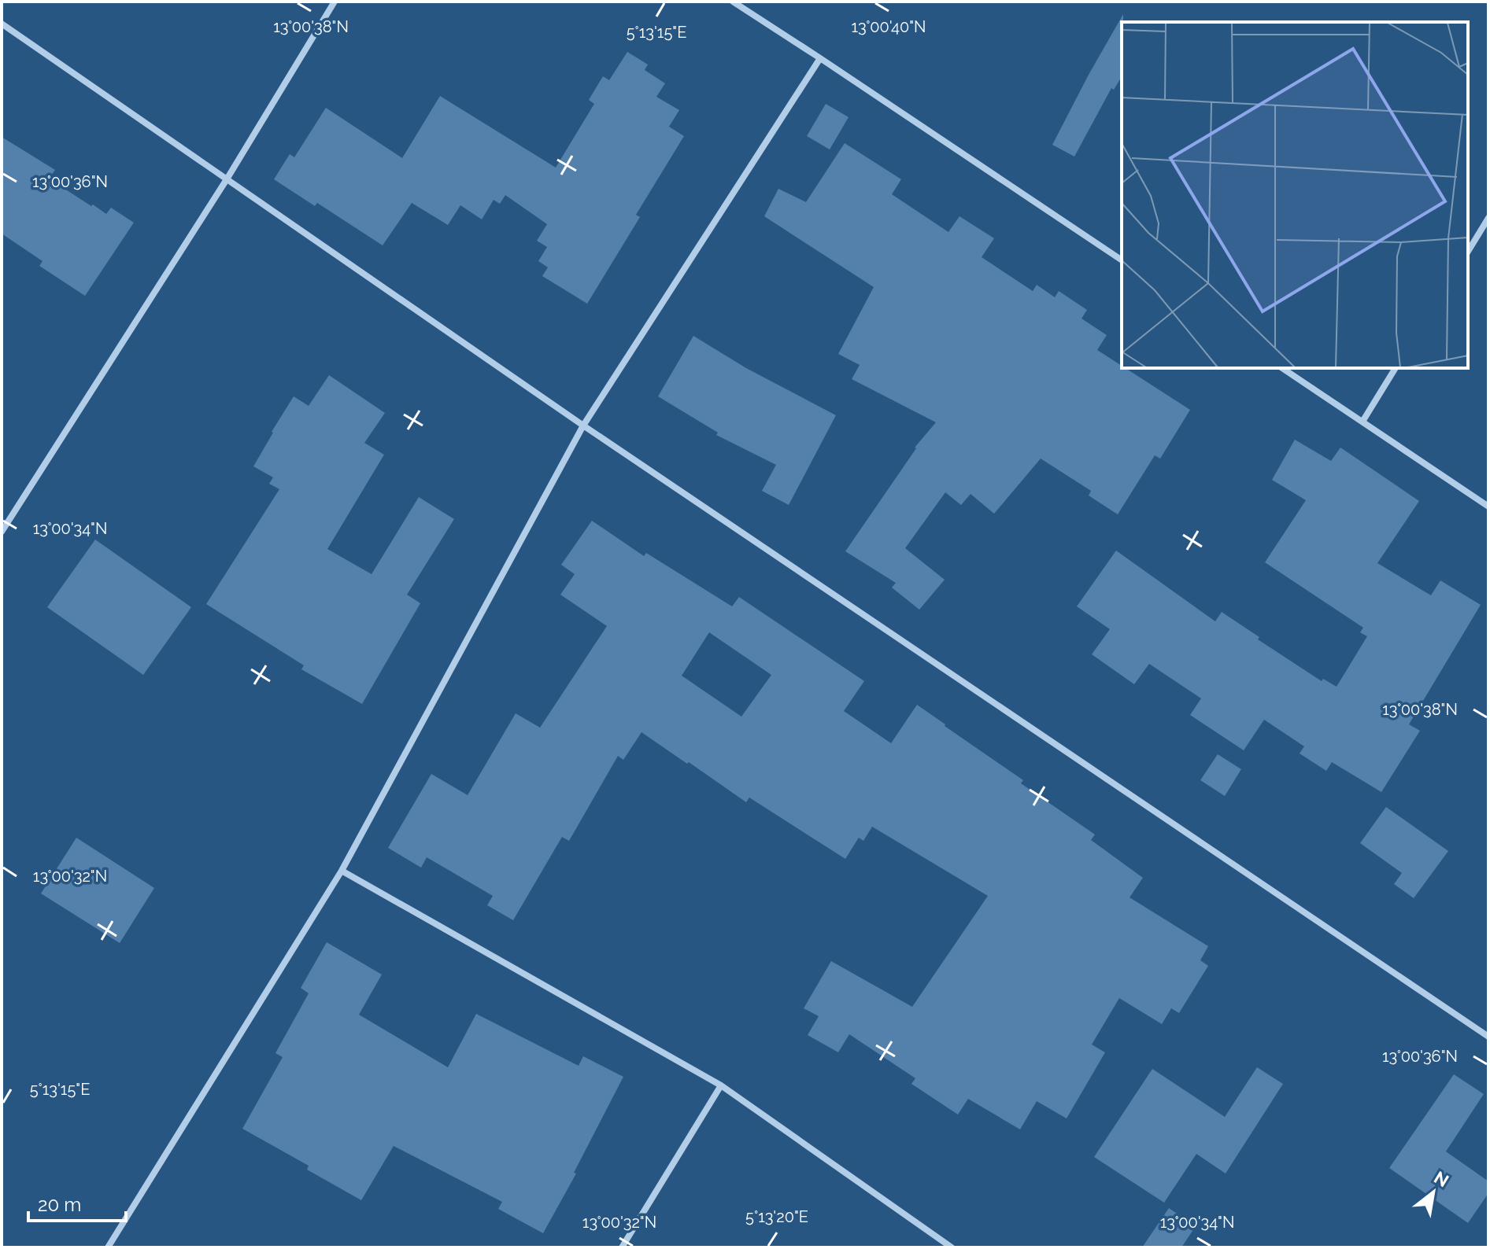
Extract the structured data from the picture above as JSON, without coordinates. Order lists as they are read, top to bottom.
{
  "scale_bar": "20 m",
  "north": "top right",
  "coordinates": [
    "13°00'38\"N",
    "13°00'40\"N",
    "5°13'15\"E",
    "13°00'36\"N",
    "13°00'34\"N",
    "13°00'32\"N",
    "5°13'20\"E"
  ]
}
